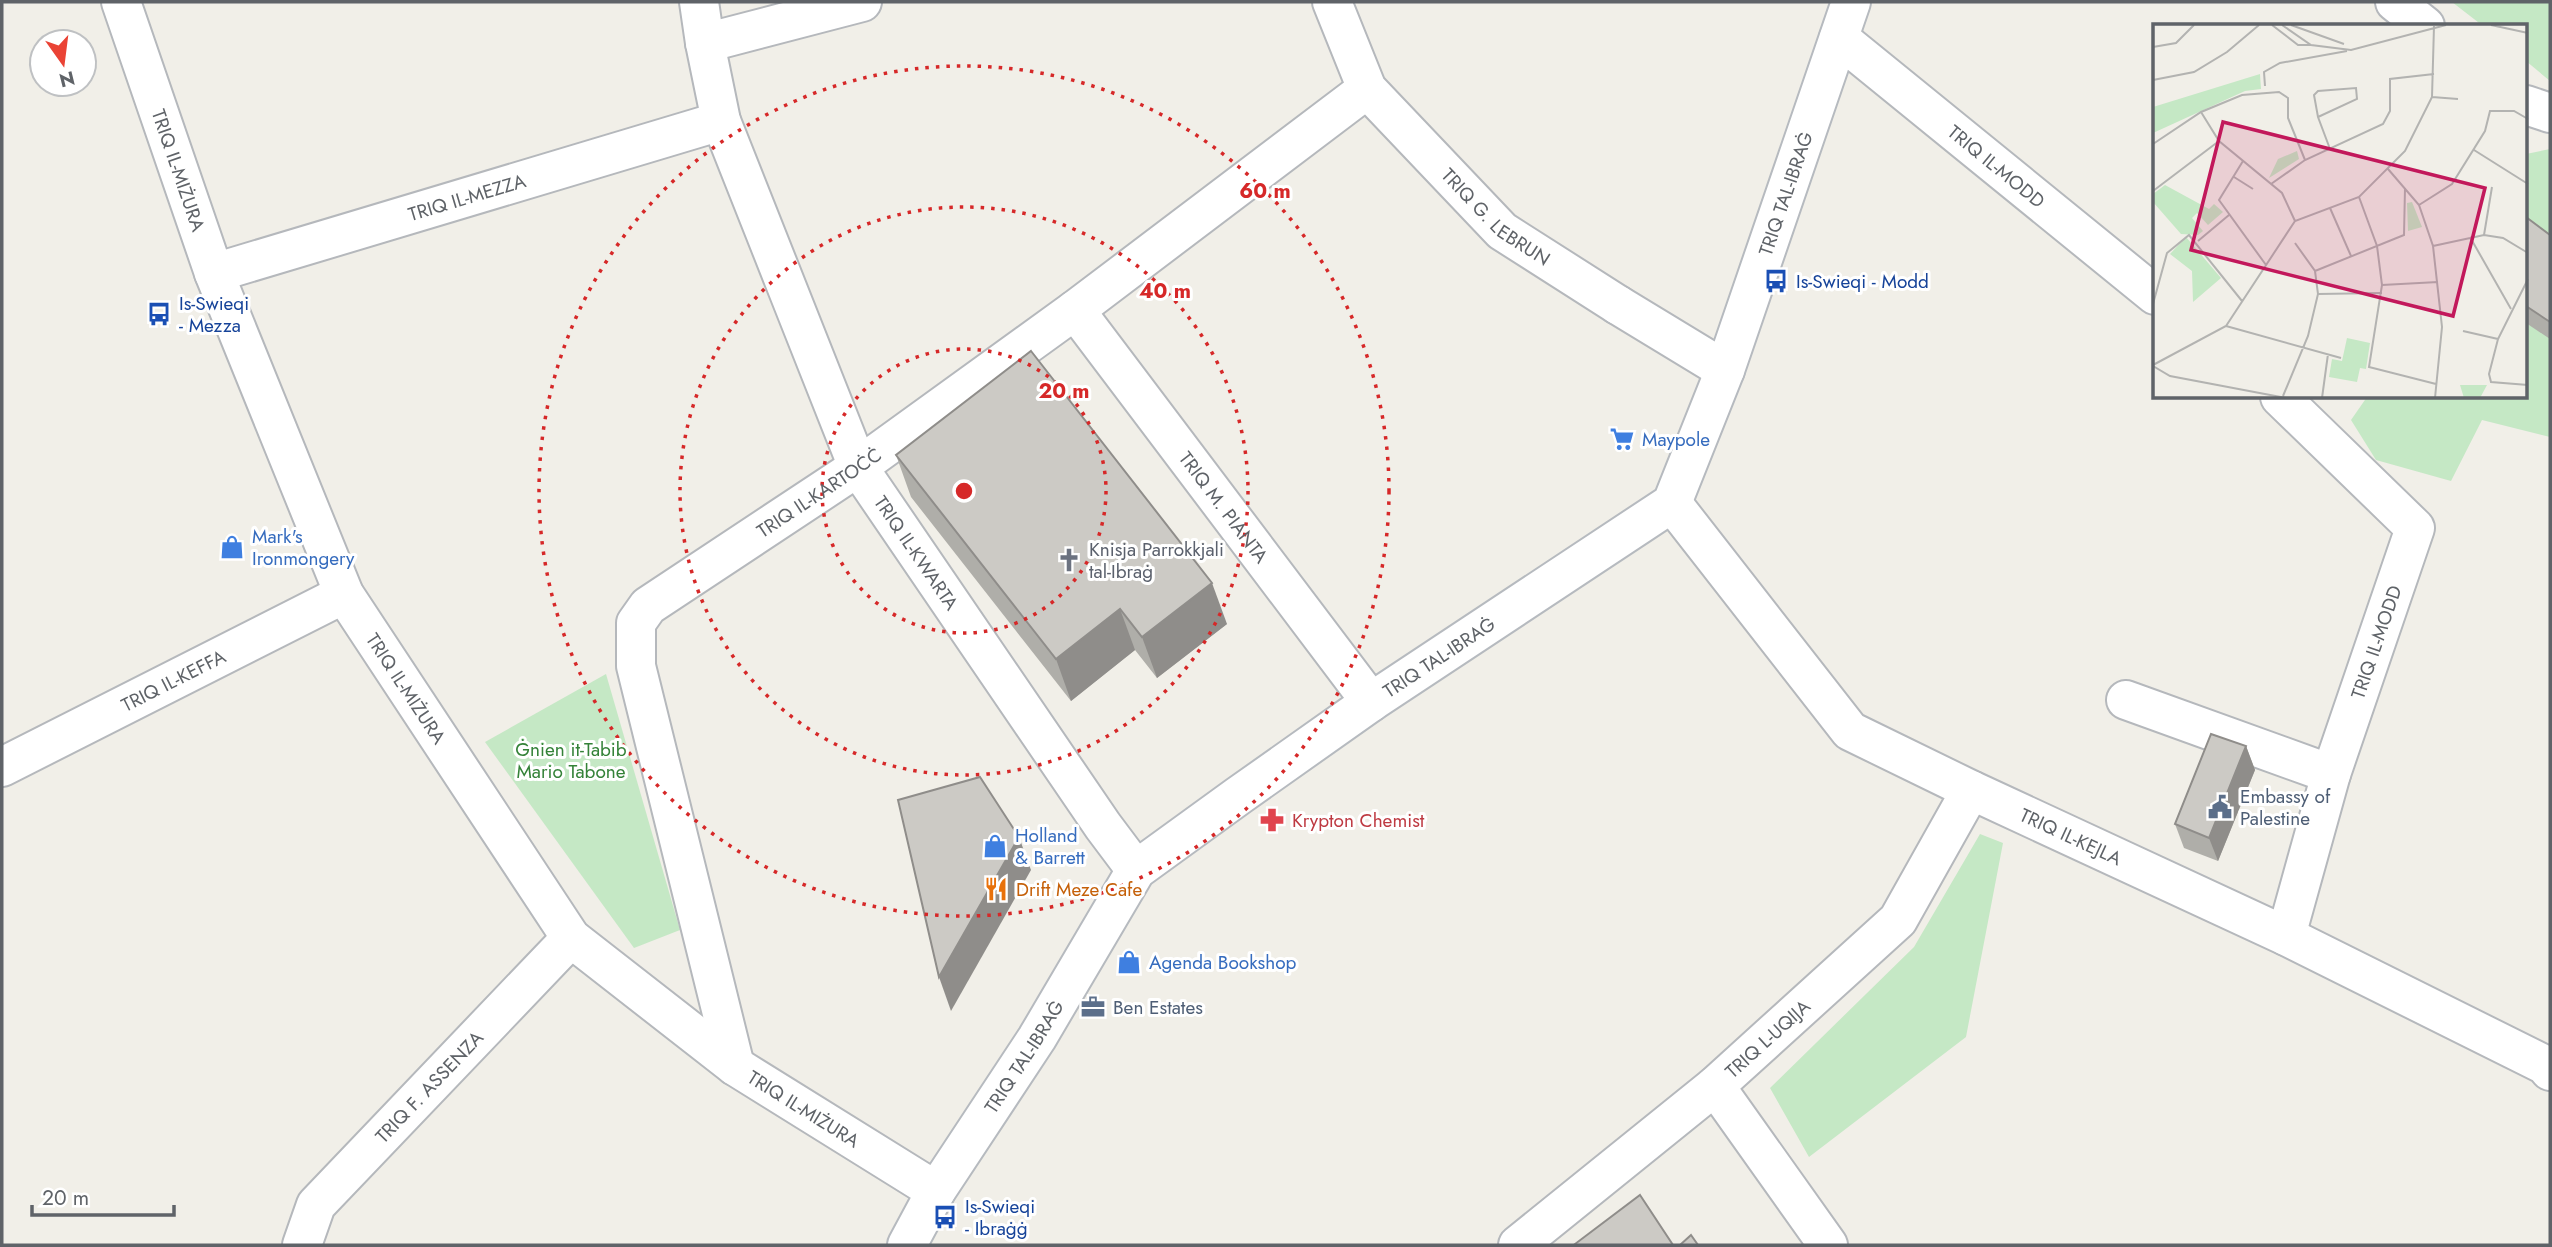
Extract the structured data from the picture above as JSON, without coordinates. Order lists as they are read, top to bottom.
{
  "streets": {
    "street": [
      "TRIQ IL-MODD",
      "TRIQ IL-MIŻURA",
      "TRIQ TAL-IBRAĠ",
      "TRIQ IL-MEZZA",
      "TRIQ G. LEBRUN",
      "TRIQ IL-KARTOĊĊ",
      "TRIQ M. PIANTA",
      "TRIQ IL-KWARTA",
      "TRIQ IL-KEFFA",
      "TRIQ IL-KEJLA",
      "TRIQ L-UQIJA",
      "TRIQ F. ASSENZA"
    ]
  },
  "crossings": [
    ["TRIQ IL-MODD", "TRIQ TAL-IBRAĠ"],
    ["TRIQ IL-MODD", "TRIQ IL-KEJLA"],
    ["TRIQ IL-MIŻURA", "TRIQ TAL-IBRAĠ"],
    ["TRIQ IL-MIŻURA", "TRIQ IL-MEZZA"],
    ["TRIQ IL-MIŻURA", "TRIQ IL-KARTOĊĊ"],
    ["TRIQ IL-MIŻURA", "TRIQ IL-KEFFA"],
    ["TRIQ IL-MIŻURA", "TRIQ F. ASSENZA"],
    ["TRIQ TAL-IBRAĠ", "TRIQ G. LEBRUN"],
    ["TRIQ TAL-IBRAĠ", "TRIQ M. PIANTA"],
    ["TRIQ TAL-IBRAĠ", "TRIQ IL-KWARTA"],
    ["TRIQ TAL-IBRAĠ", "TRIQ IL-KEJLA"],
    ["TRIQ IL-MEZZA", "TRIQ IL-KWARTA"],
    ["TRIQ G. LEBRUN", "TRIQ IL-KARTOĊĊ"],
    ["TRIQ IL-KARTOĊĊ", "TRIQ M. PIANTA"],
    ["TRIQ IL-KARTOĊĊ", "TRIQ IL-KWARTA"],
    ["TRIQ IL-KEJLA", "TRIQ L-UQIJA"]
  ],
  "parks": ["Ġnien it-Tabib Mario Tabone"],
  "places": {
    "bus stop": ["Is-Swieqi - Modd", "Is-Swieqi - Mezza", "Is-Swieqi - Ibraġġ"],
    "supermarket": ["Maypole"],
    "shop": ["Mark's Ironmongery", "Holland & Barrett", "Agenda Bookshop"],
    "church": ["Knisja Parrokkjali tal-Ibraġ"],
    "public building": ["Embassy of Palestine"],
    "pharmacy": ["Krypton Chemist"],
    "restaurant": ["Drift Meze Cafe"],
    "office": ["Ben Estates"]
  },
  "scale_bar": "20 m",
  "north": "bottom",
  "rings": ["60 m", "40 m", "20 m"]
}
